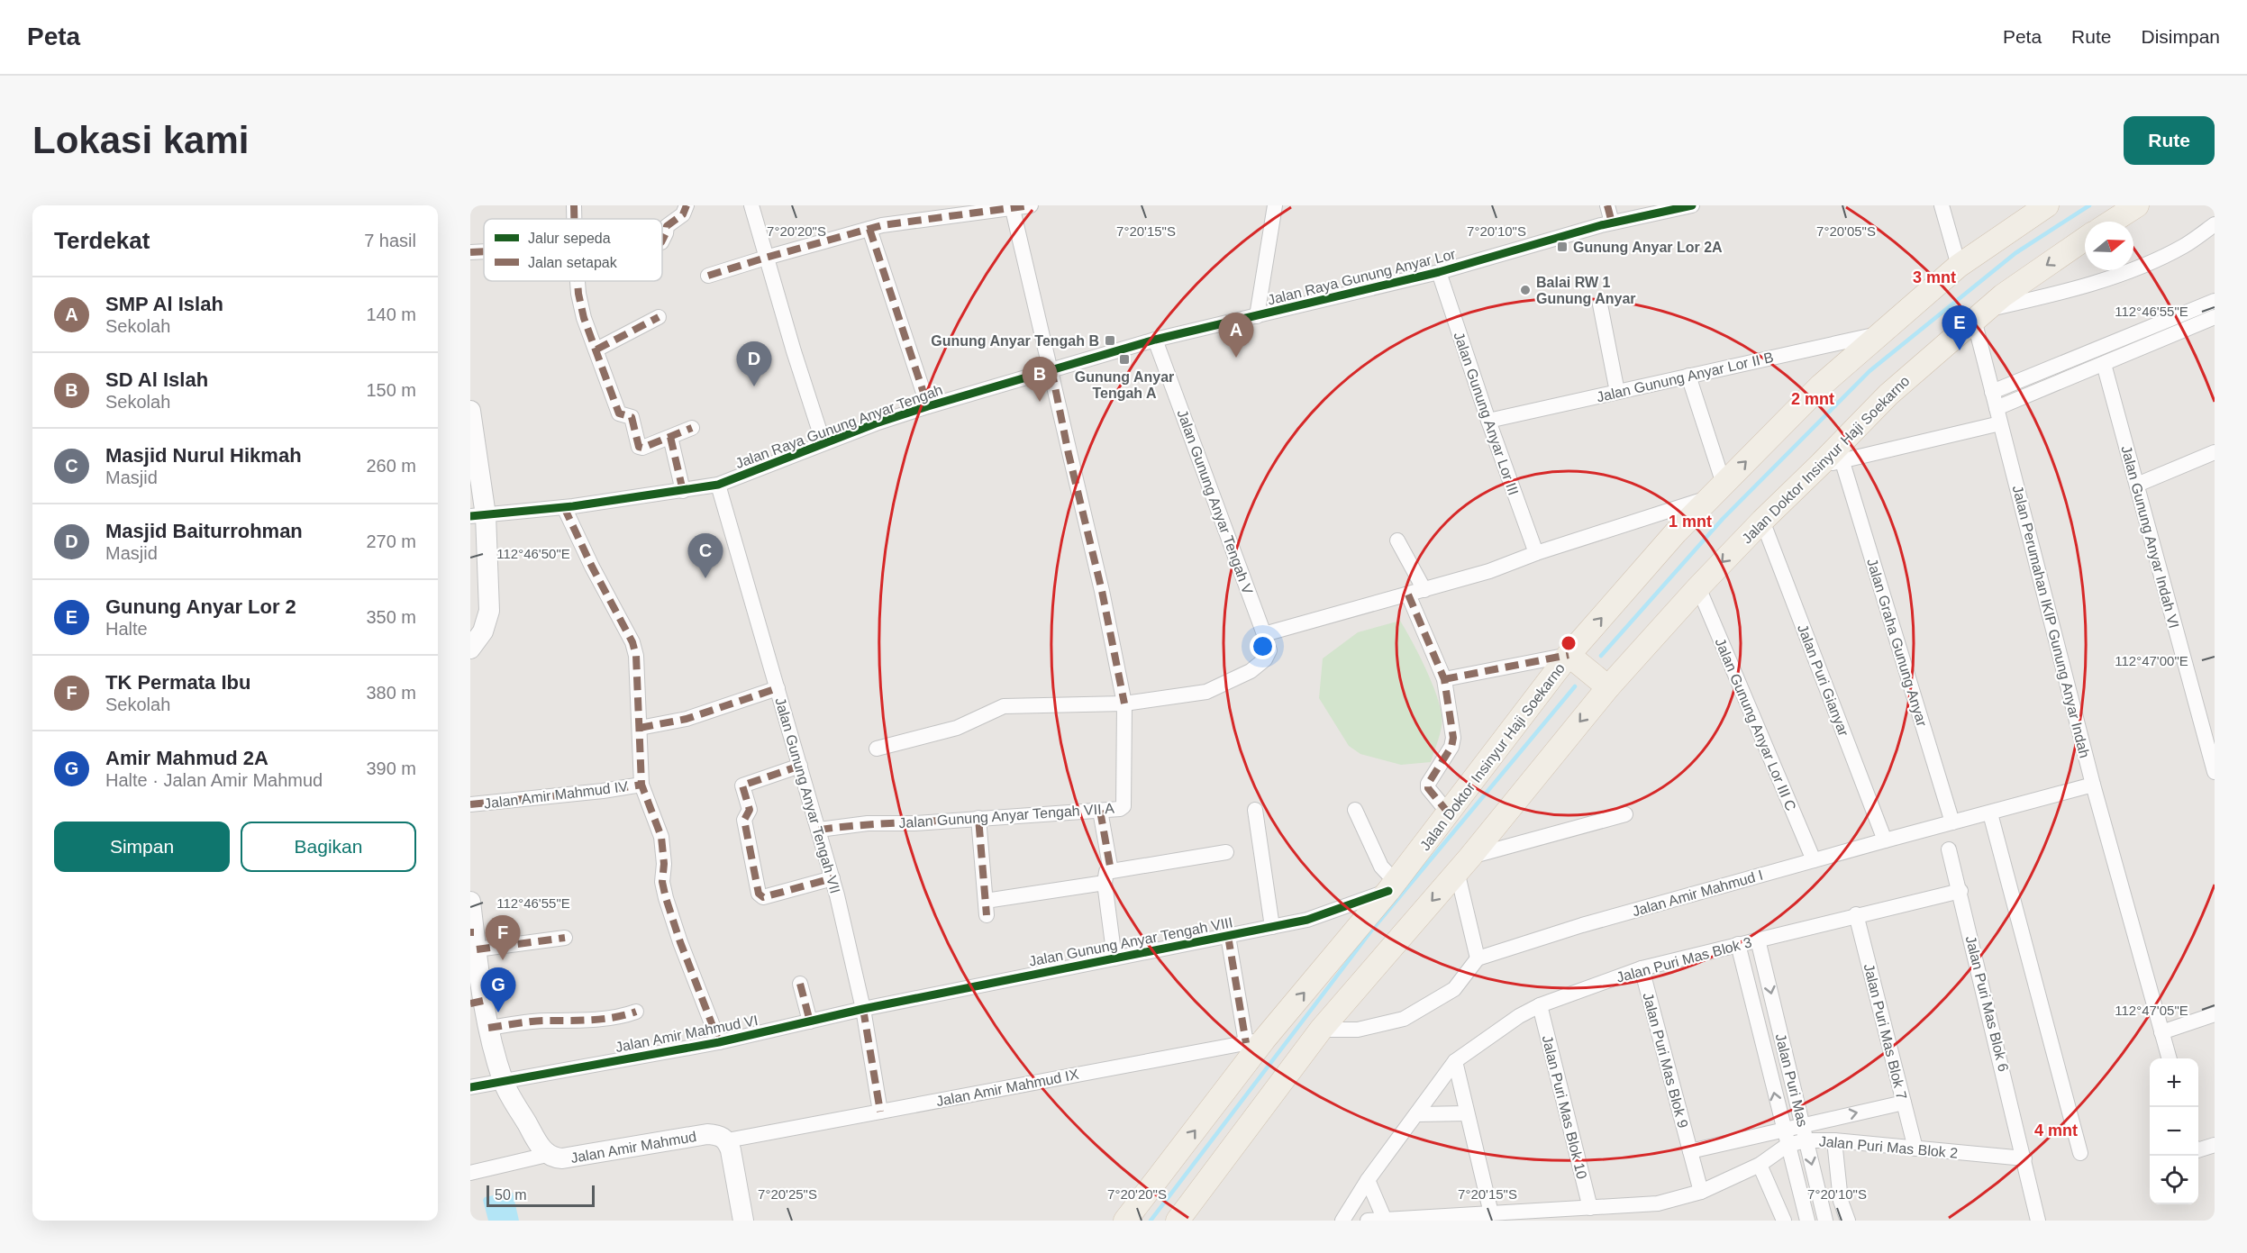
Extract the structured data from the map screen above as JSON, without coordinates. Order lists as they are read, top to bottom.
{
  "streets": {
    "main road": ["Jalan Doktor Insinyur Haji Soekarno"],
    "street": [
      "Jalan Raya Gunung Anyar Lor",
      "Jalan Gunung Anyar Lor II B",
      "Jalan Gunung Anyar Lor III",
      "Jalan Raya Gunung Anyar Tengah",
      "Jalan Gunung Anyar Tengah V",
      "Jalan Gunung Anyar Indah VI",
      "Jalan Perumahan IKIP Gunung Anyar Indah",
      "Jalan Graha Gunung Anyar",
      "Jalan Puri Gianyar",
      "Jalan Gunung Anyar Lor III C",
      "Jalan Amir Mahmud IV",
      "Jalan Gunung Anyar Tengah VII",
      "Jalan Gunung Anyar Tengah VII A",
      "Jalan Amir Mahmud I",
      "Jalan Gunung Anyar Tengah VIII",
      "Jalan Puri Mas Blok 3",
      "Jalan Puri Mas Blok 6",
      "Jalan Puri Mas Blok 7",
      "Jalan Amir Mahmud VI",
      "Jalan Puri Mas Blok 9",
      "Jalan Puri Mas",
      "Jalan Amir Mahmud IX",
      "Jalan Puri Mas Blok 10",
      "Jalan Amir Mahmud",
      "Jalan Puri Mas Blok 2"
    ]
  },
  "crossings": [
    ["Jalan Raya Gunung Anyar Lor", "Jalan Gunung Anyar Lor III"],
    ["Jalan Raya Gunung Anyar Lor", "Jalan Raya Gunung Anyar Tengah"],
    ["Jalan Gunung Anyar Lor II B", "Jalan Gunung Anyar Lor III"],
    ["Jalan Gunung Anyar Lor II B", "Jalan Doktor Insinyur Haji Soekarno"],
    ["Jalan Raya Gunung Anyar Tengah", "Jalan Gunung Anyar Tengah V"],
    ["Jalan Raya Gunung Anyar Tengah", "Jalan Gunung Anyar Tengah VII"],
    ["Jalan Doktor Insinyur Haji Soekarno", "Jalan Perumahan IKIP Gunung Anyar Indah"],
    ["Jalan Doktor Insinyur Haji Soekarno", "Jalan Graha Gunung Anyar"],
    ["Jalan Doktor Insinyur Haji Soekarno", "Jalan Puri Gianyar"],
    ["Jalan Doktor Insinyur Haji Soekarno", "Jalan Gunung Anyar Lor III C"],
    ["Jalan Doktor Insinyur Haji Soekarno", "Jalan Gunung Anyar Tengah VIII"],
    ["Jalan Doktor Insinyur Haji Soekarno", "Jalan Amir Mahmud IX"],
    ["Jalan Perumahan IKIP Gunung Anyar Indah", "Jalan Amir Mahmud I"],
    ["Jalan Graha Gunung Anyar", "Jalan Amir Mahmud I"],
    ["Jalan Puri Gianyar", "Jalan Amir Mahmud I"],
    ["Jalan Gunung Anyar Lor III C", "Jalan Amir Mahmud I"],
    ["Jalan Gunung Anyar Tengah VII", "Jalan Gunung Anyar Tengah VII A"],
    ["Jalan Gunung Anyar Tengah VII", "Jalan Gunung Anyar Tengah VIII"],
    ["Jalan Gunung Anyar Tengah VII", "Jalan Amir Mahmud VI"],
    ["Jalan Gunung Anyar Tengah VII", "Jalan Amir Mahmud IX"],
    ["Jalan Gunung Anyar Tengah VIII", "Jalan Amir Mahmud VI"],
    ["Jalan Puri Mas Blok 3", "Jalan Puri Mas Blok 6"],
    ["Jalan Puri Mas Blok 3", "Jalan Puri Mas Blok 7"],
    ["Jalan Puri Mas Blok 3", "Jalan Puri Mas Blok 9"],
    ["Jalan Puri Mas Blok 3", "Jalan Puri Mas"],
    ["Jalan Puri Mas Blok 3", "Jalan Puri Mas Blok 10"],
    ["Jalan Puri Mas Blok 6", "Jalan Puri Mas Blok 2"],
    ["Jalan Puri Mas Blok 7", "Jalan Puri Mas Blok 2"],
    ["Jalan Puri Mas Blok 9", "Jalan Puri Mas Blok 2"],
    ["Jalan Puri Mas", "Jalan Puri Mas Blok 2"],
    ["Jalan Amir Mahmud IX", "Jalan Amir Mahmud"],
    ["Jalan Puri Mas Blok 10", "Jalan Puri Mas Blok 2"]
  ],
  "places": {
    "transit": ["Gunung Anyar Lor 2A", "Gunung Anyar Tengah B", "Gunung Anyar Tengah A"],
    "other": ["Balai RW 1 Gunung Anyar"]
  },
  "legend": ["Jalur sepeda", "Jalan setapak"],
  "scale_bar": "50 m",
  "north": "right",
  "page": {
    "header": "Peta",
    "nav": ["Peta", "Rute", "Disimpan"],
    "buttons": [
      "Rute",
      ["Simpan", "Bagikan"]
    ],
    "title": "Lokasi kami",
    "heading": ["Terdekat", "7 hasil"],
    "list": [
      {
        "mark": "A",
        "name": "SMP Al Islah",
        "note": "Sekolah",
        "value": "140 m"
      },
      {
        "mark": "B",
        "name": "SD Al Islah",
        "note": "Sekolah",
        "value": "150 m"
      },
      {
        "mark": "C",
        "name": "Masjid Nurul Hikmah",
        "note": "Masjid",
        "value": "260 m"
      },
      {
        "mark": "D",
        "name": "Masjid Baiturrohman",
        "note": "Masjid",
        "value": "270 m"
      },
      {
        "mark": "E",
        "name": "Gunung Anyar Lor 2",
        "note": "Halte",
        "value": "350 m"
      },
      {
        "mark": "F",
        "name": "TK Permata Ibu",
        "note": "Sekolah",
        "value": "380 m"
      },
      {
        "mark": "G",
        "name": "Amir Mahmud 2A",
        "note": "Halte · Jalan Amir Mahmud",
        "value": "390 m"
      }
    ],
    "pins": [
      "E",
      "A",
      "D",
      "B",
      "C",
      "F",
      "G"
    ],
    "map_buttons": ["+", "−"],
    "scale": "50 m"
  },
  "coordinates": [
    "7°20'15\"S",
    "7°20'10\"S",
    "7°20'20\"S",
    "7°20'05\"S",
    "112°46'55\"E",
    "112°46'50\"E",
    "112°47'00\"E",
    "112°47'05\"E",
    "7°20'25\"S"
  ],
  "rings": [
    "3 mnt",
    "2 mnt",
    "1 mnt",
    "4 mnt"
  ]
}
